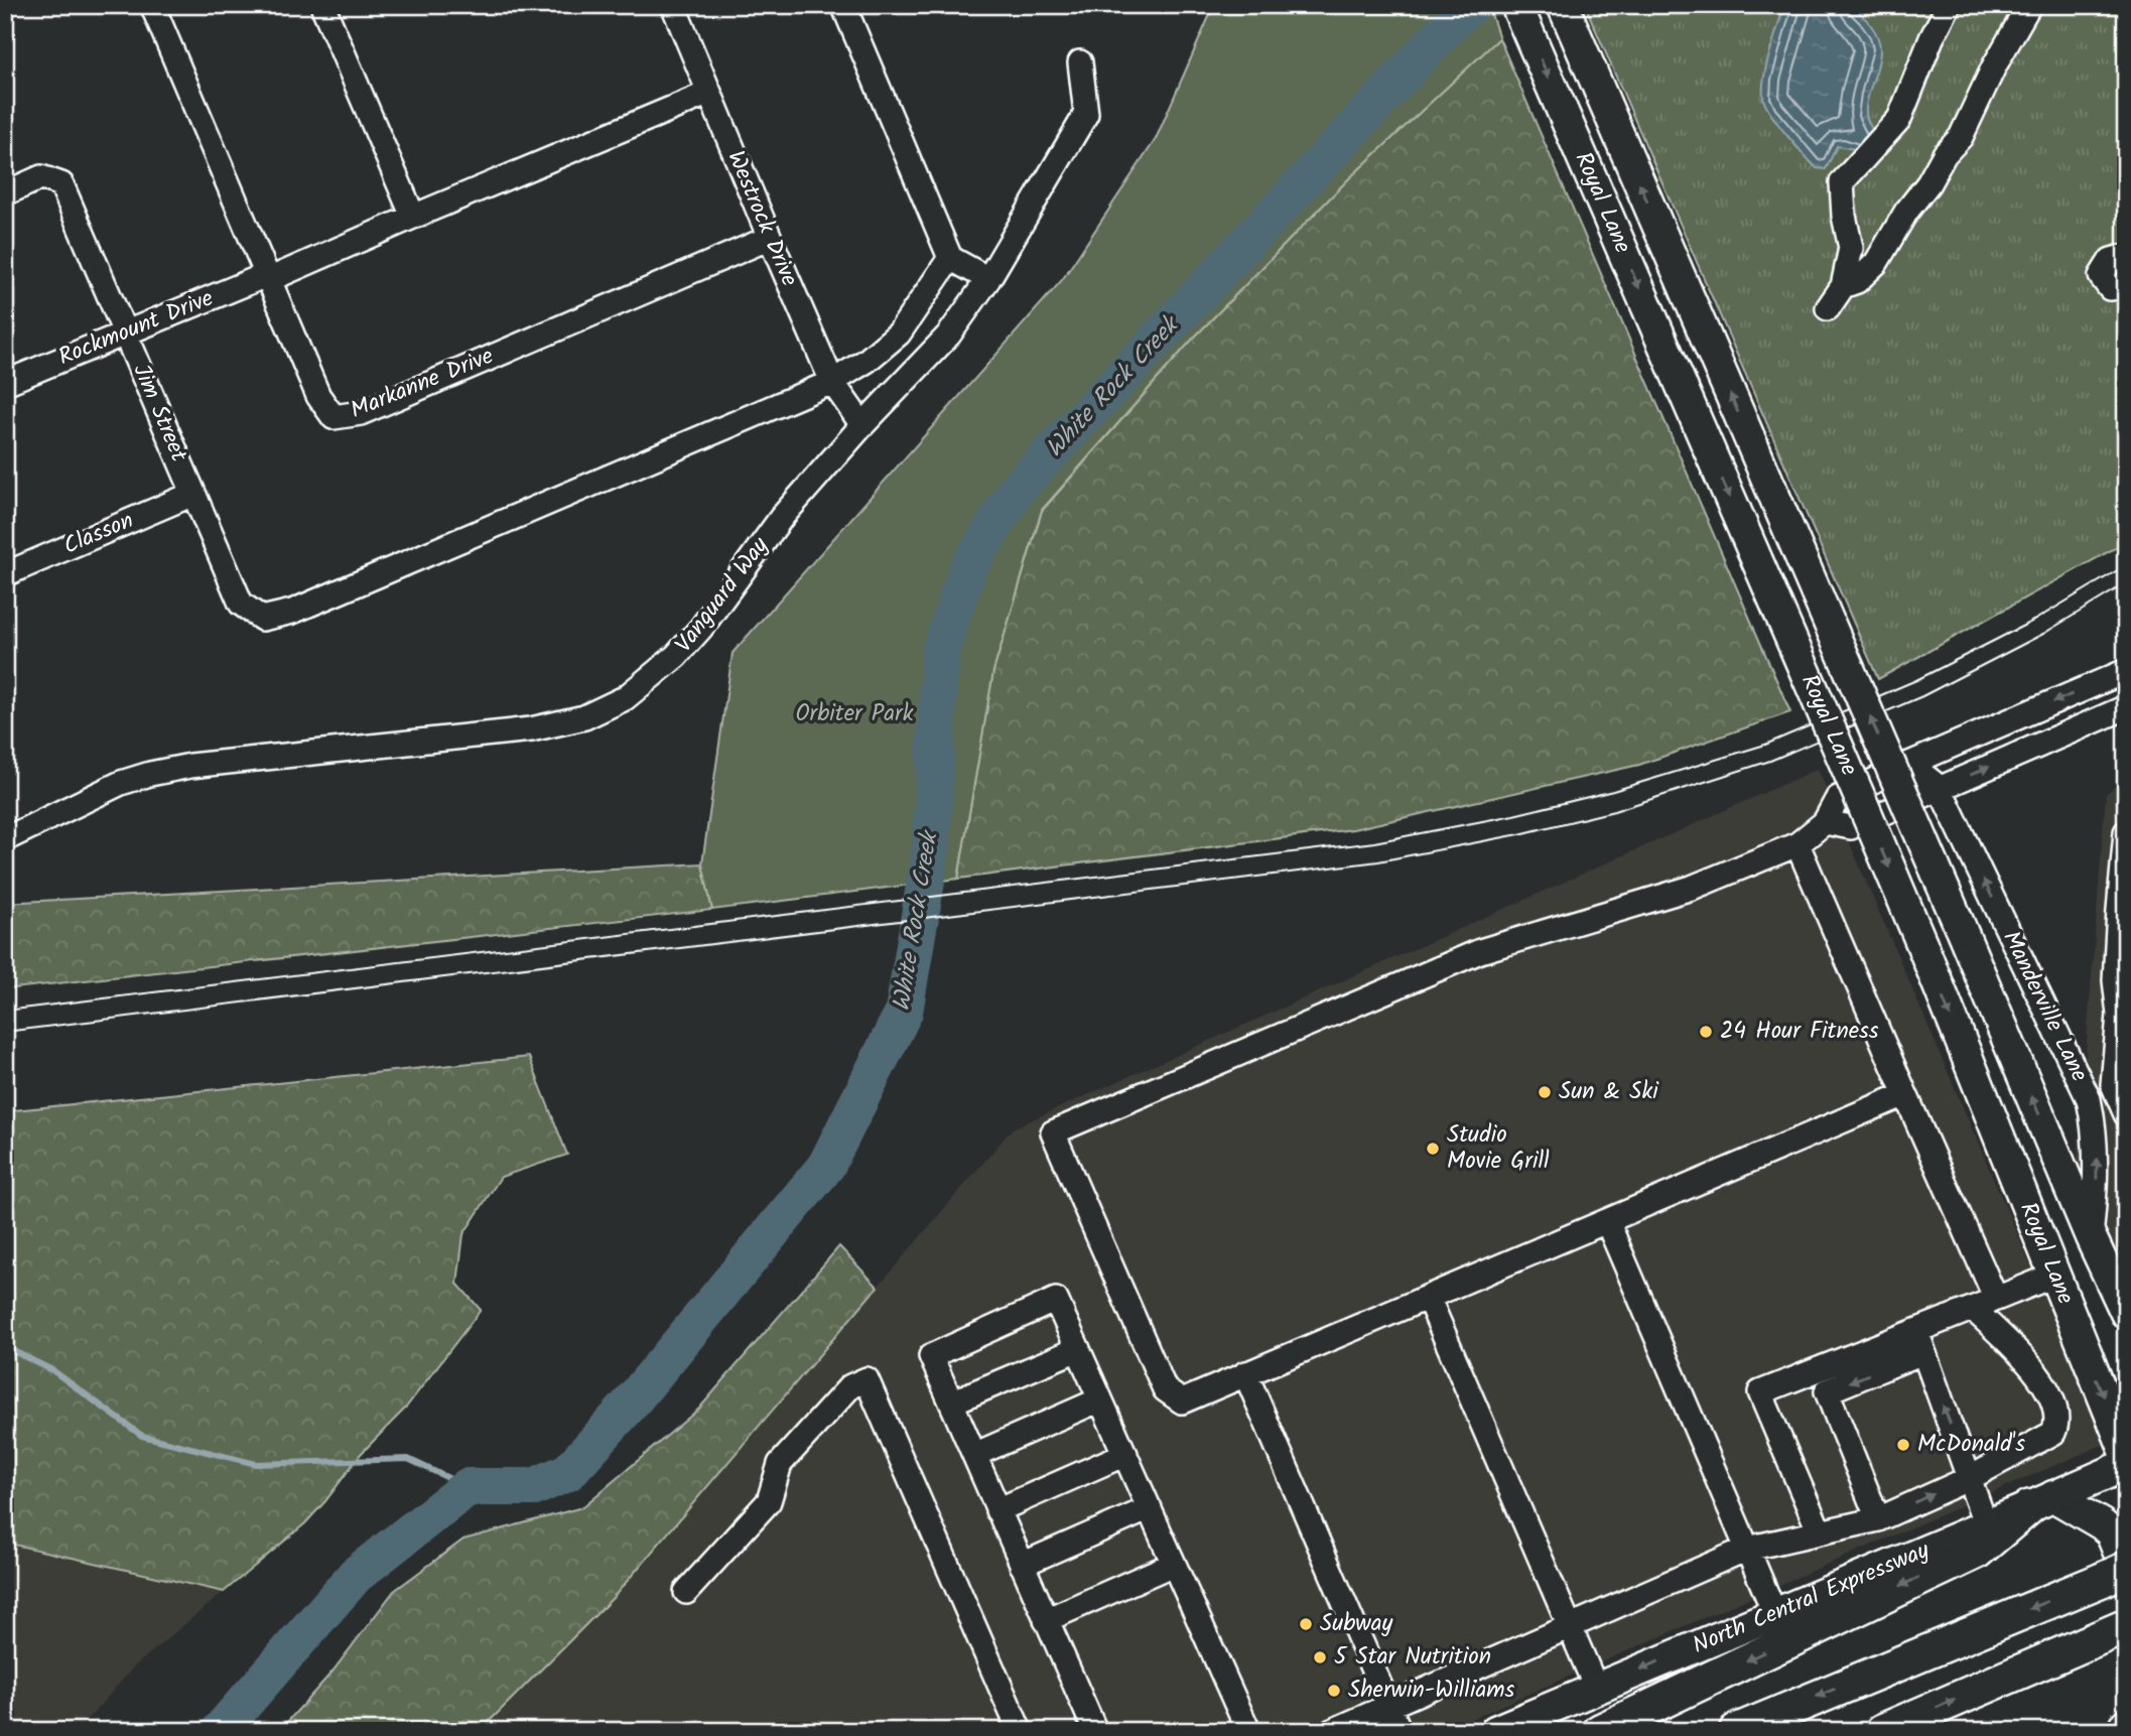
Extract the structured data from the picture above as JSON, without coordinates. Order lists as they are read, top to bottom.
{
  "streets": {
    "main road": ["Royal Lane", "North Central Expressway"],
    "street": [
      "Westrock Drive",
      "Rockmount Drive",
      "Markanne Drive",
      "Jim Street",
      "Classon",
      "Vanguard Way",
      "Manderville Lane"
    ]
  },
  "crossings": [
    ["Royal Lane", "Manderville Lane"],
    ["Westrock Drive", "Rockmount Drive"],
    ["Westrock Drive", "Markanne Drive"],
    ["Westrock Drive", "Jim Street"],
    ["Westrock Drive", "Vanguard Way"],
    ["Rockmount Drive", "Markanne Drive"],
    ["Rockmount Drive", "Jim Street"],
    ["Jim Street", "Classon"]
  ],
  "water": ["White Rock Creek"],
  "parks": ["Orbiter Park"],
  "places": [
    "24 Hour Fitness",
    "Sun & Ski",
    "Studio Movie Grill",
    "McDonald's",
    "Subway",
    "5 Star Nutrition",
    "Sherwin-Williams"
  ]
}
